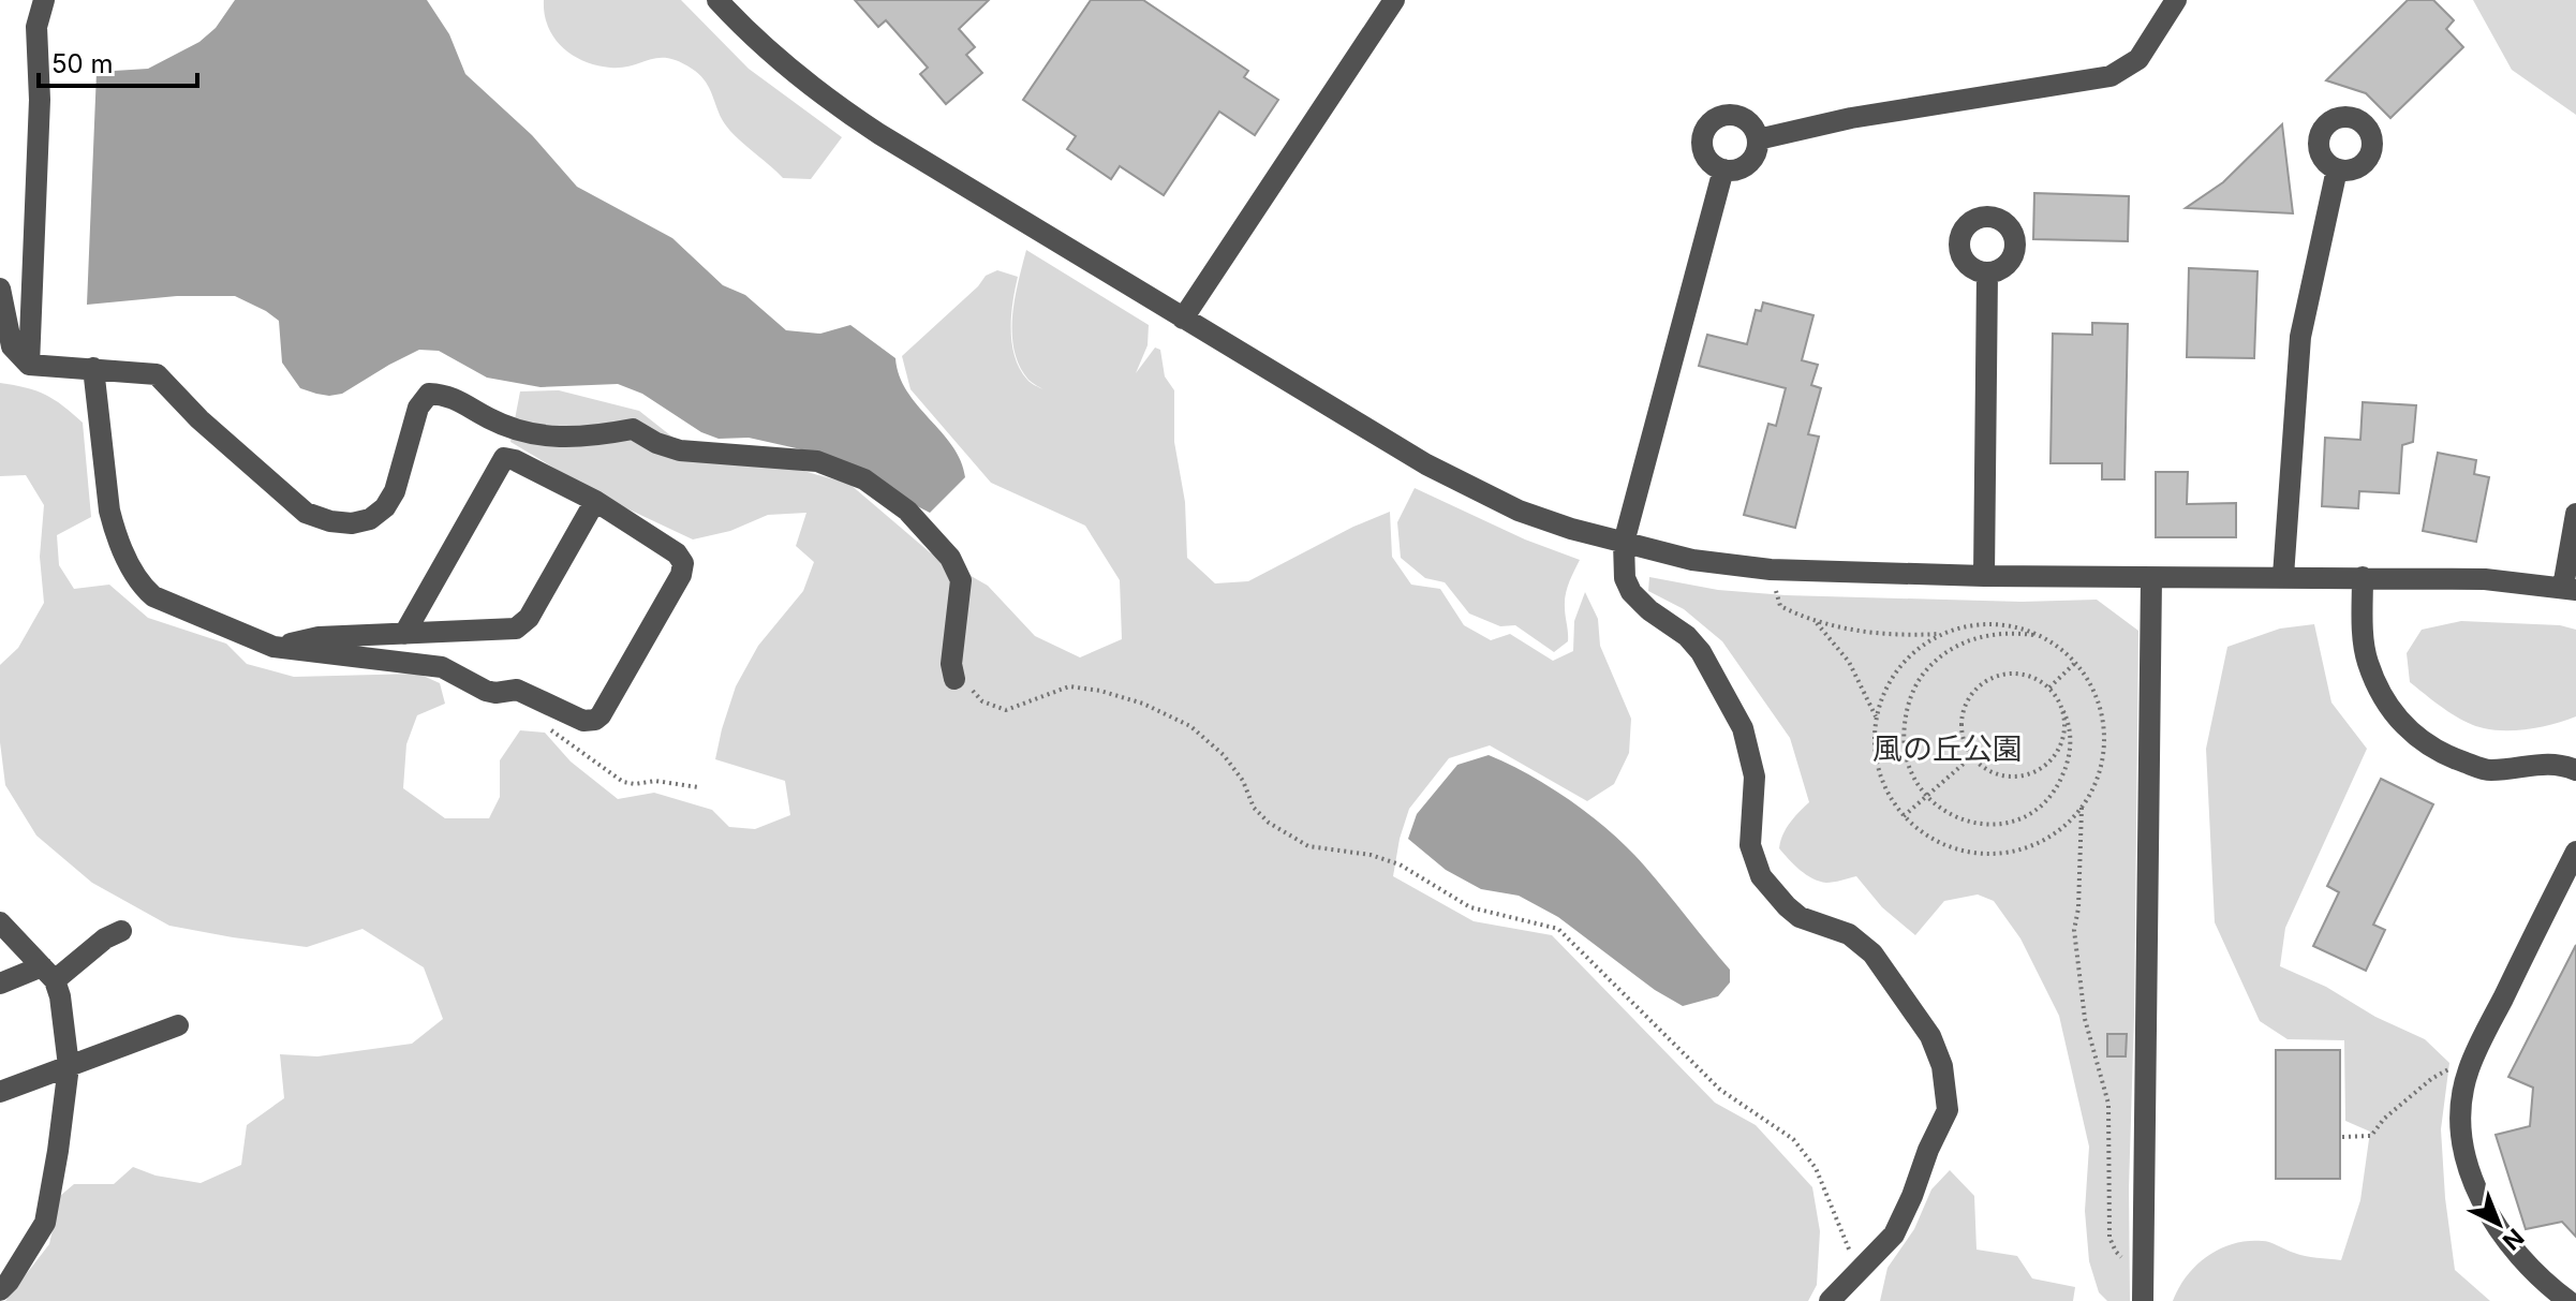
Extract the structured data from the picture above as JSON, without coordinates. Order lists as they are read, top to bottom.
{
  "parks": ["風の丘公園"],
  "scale_bar": "50 m",
  "north": "bottom right"
}
